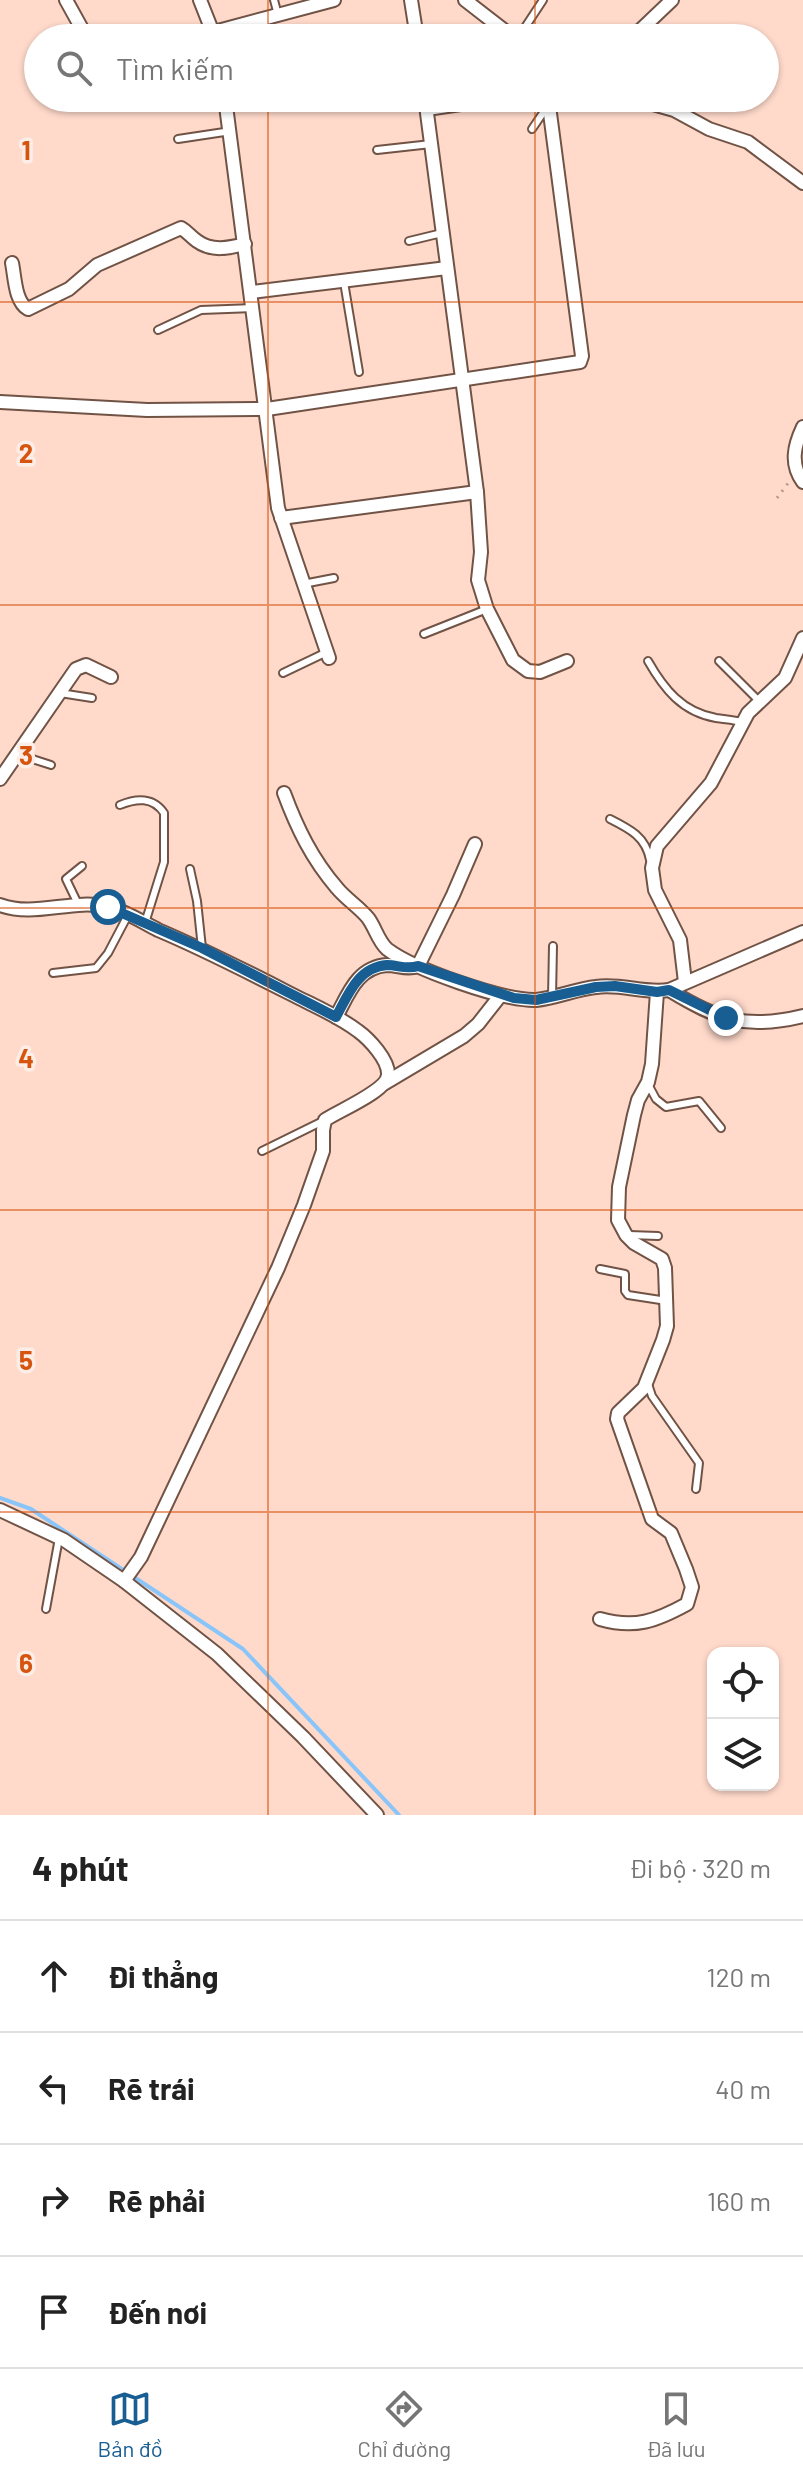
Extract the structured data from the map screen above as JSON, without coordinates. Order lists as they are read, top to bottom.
{
  "page": {
    "search": "Tìm kiếm",
    "heading": ["4 phút", "Đi bộ · 320 m"],
    "list": [
      ["Đi thẳng", "120 m"],
      ["Rẽ trái", "40 m"],
      ["Rẽ phải", "160 m"],
      "Đến nơi"
    ],
    "nav": ["Bản đồ", "Chỉ đường", "Đã lưu"]
  },
  "grid": {
    "rows": [
      "1",
      "2",
      "3",
      "4",
      "5",
      "6"
    ]
  }
}
